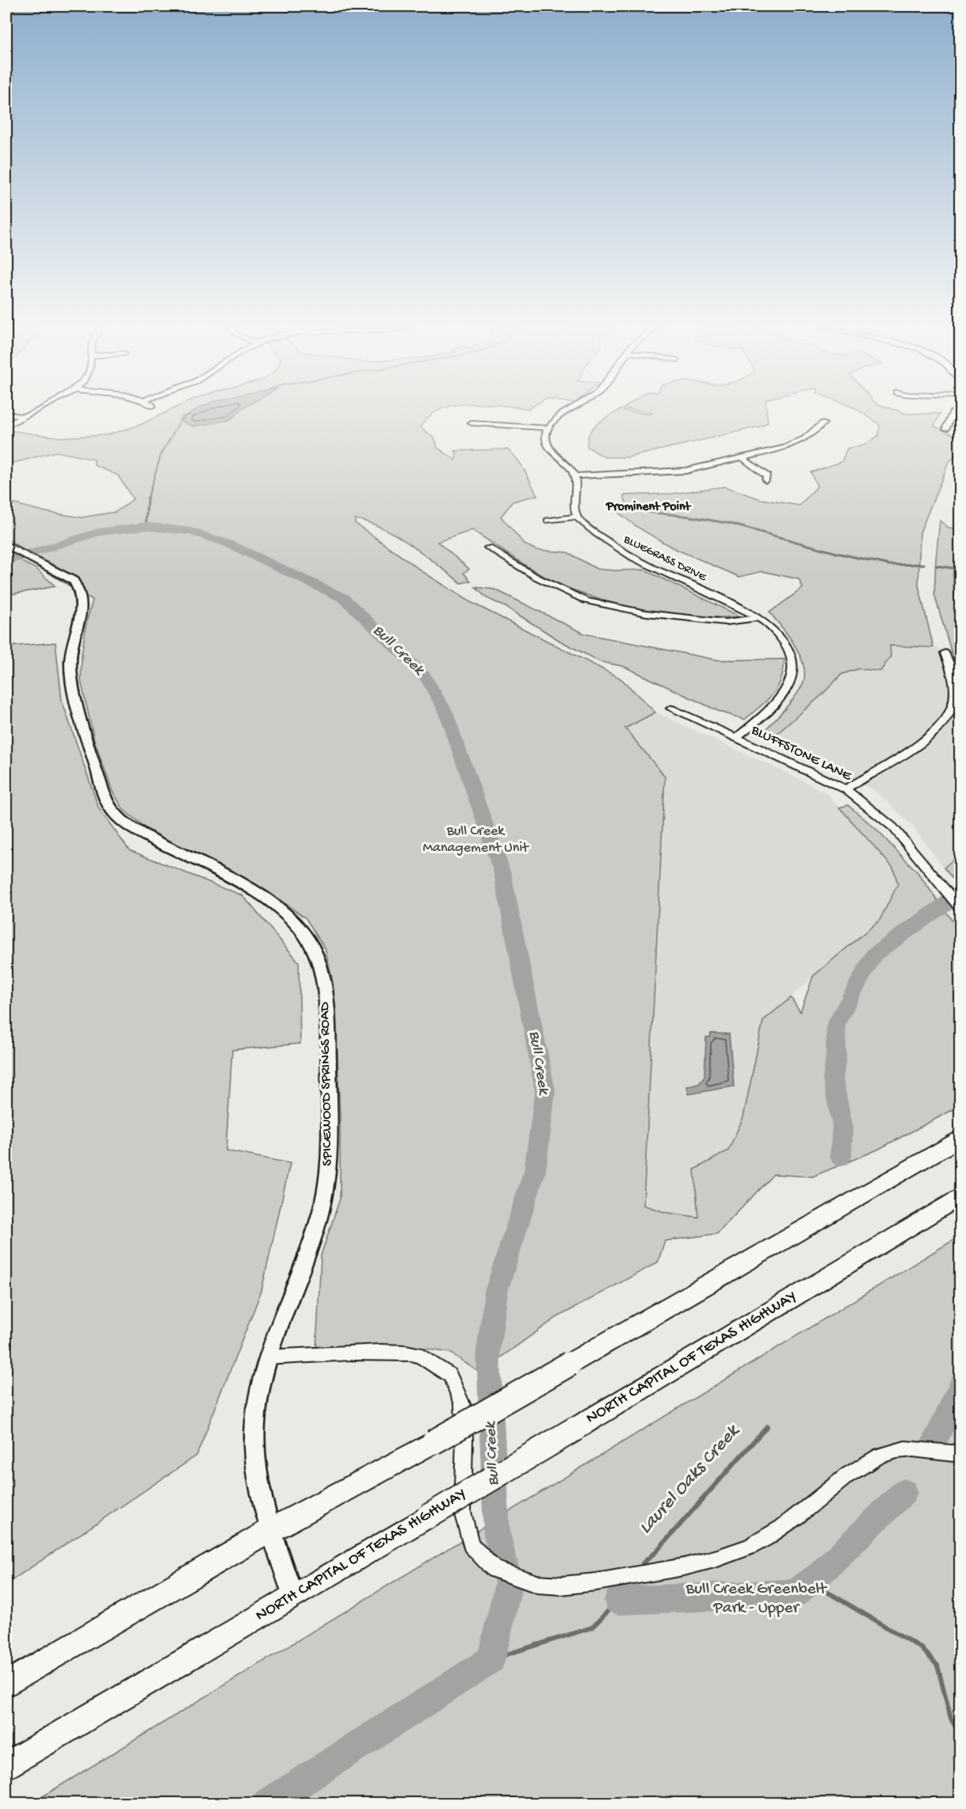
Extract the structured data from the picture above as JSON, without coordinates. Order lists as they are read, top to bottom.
{
  "streets": {
    "highway": ["NORTH CAPITAL OF TEXAS HIGHWAY"],
    "main road": ["SPICEWOOD SPRINGS ROAD"],
    "street": ["BLUEGRASS DRIVE", "BLUFFSTONE LANE"]
  },
  "crossings": [
    ["BLUEGRASS DRIVE", "BLUFFSTONE LANE"],
    ["SPICEWOOD SPRINGS ROAD", "NORTH CAPITAL OF TEXAS HIGHWAY"]
  ],
  "districts": ["Prominent Point"],
  "water": ["Bull Creek", "Laurel Oaks Creek"],
  "parks": ["Bull Creek Management Unit", "Bull Creek Greenbelt Park - Upper"]
}
